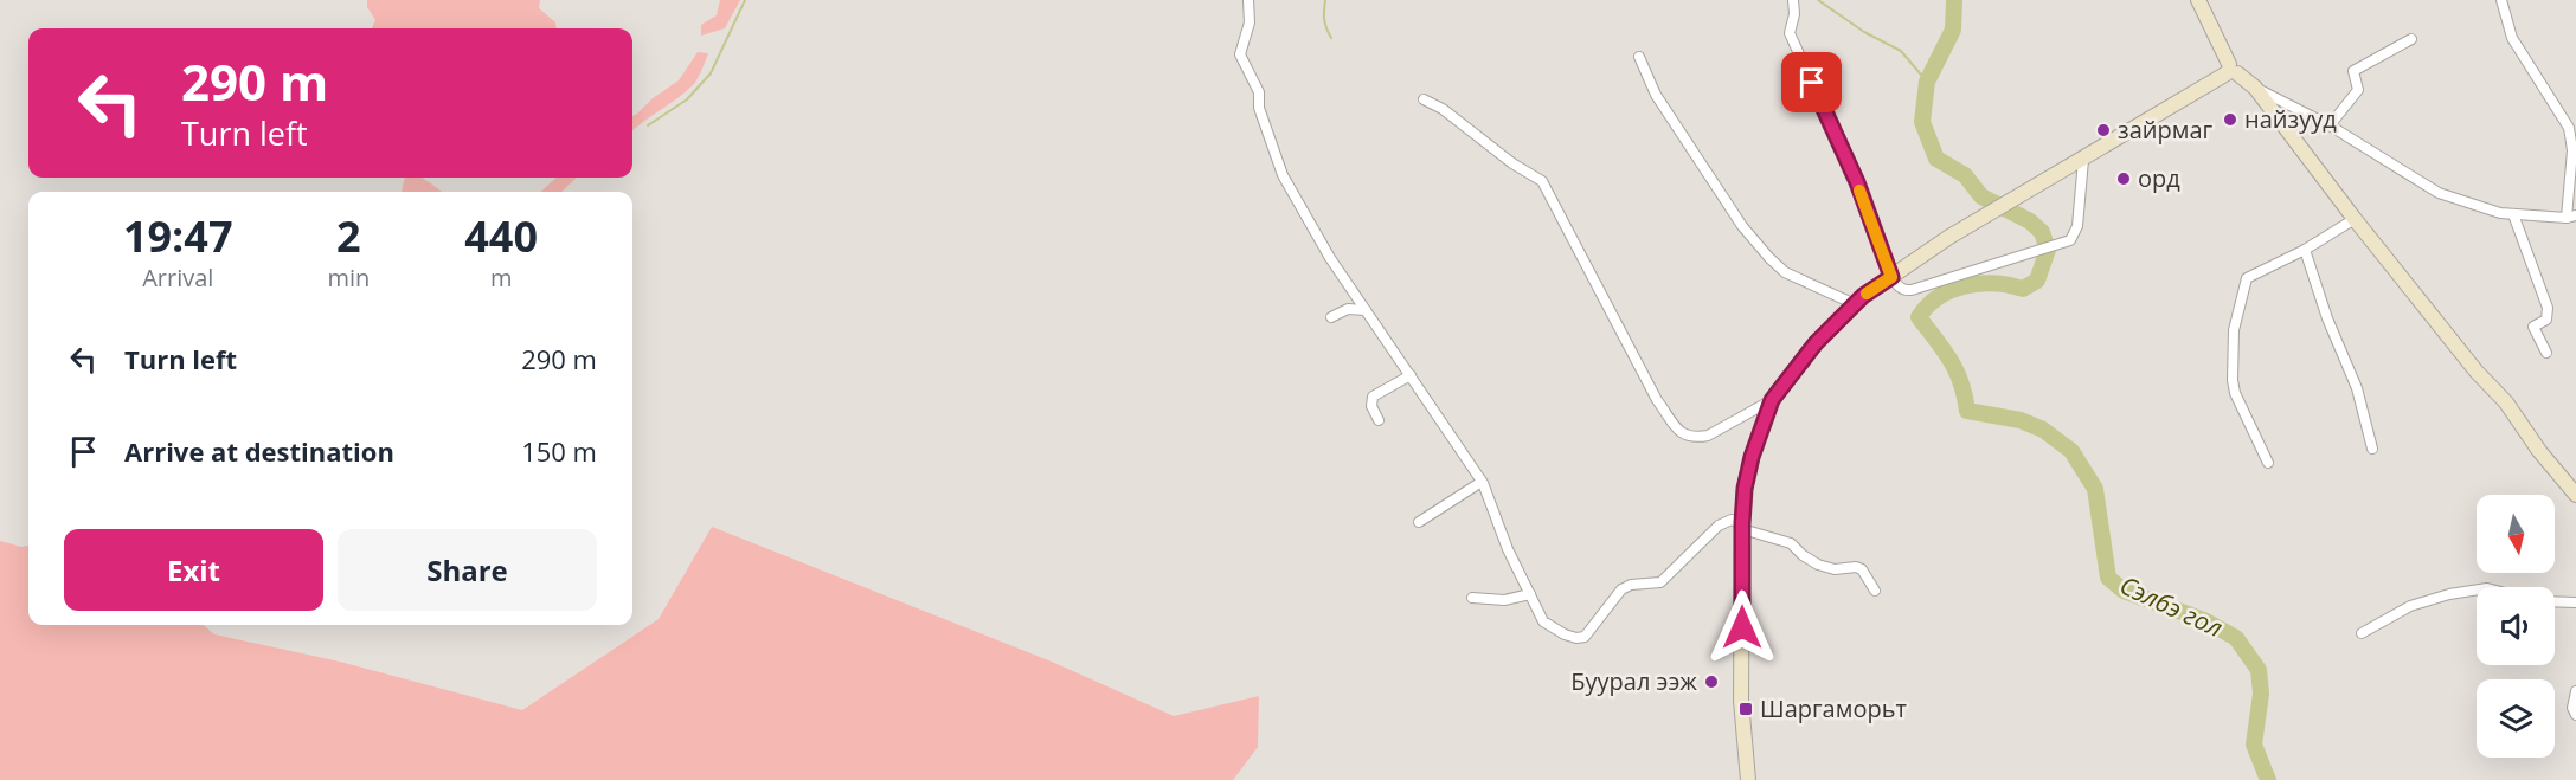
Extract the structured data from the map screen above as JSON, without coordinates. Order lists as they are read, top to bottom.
{
  "water": ["Сэлбэ гол"],
  "places": {
    "other": [
      "найзууд",
      "зайрмаг",
      "орд",
      "Буурал ээж"
    ],
    "transit": ["Шаргаморьт"]
  },
  "north": "bottom",
  "page": {
    "turn": ["290 m", "Turn left"],
    "eta": [
      "19:47",
      "Arrival",
      "2",
      "min",
      "440",
      "m"
    ],
    "list": [
      {
        "name": "Turn left",
        "value": "290 m"
      },
      {
        "name": "Arrive at destination",
        "value": "150 m"
      }
    ],
    "buttons": ["Exit", "Share"]
  }
}
